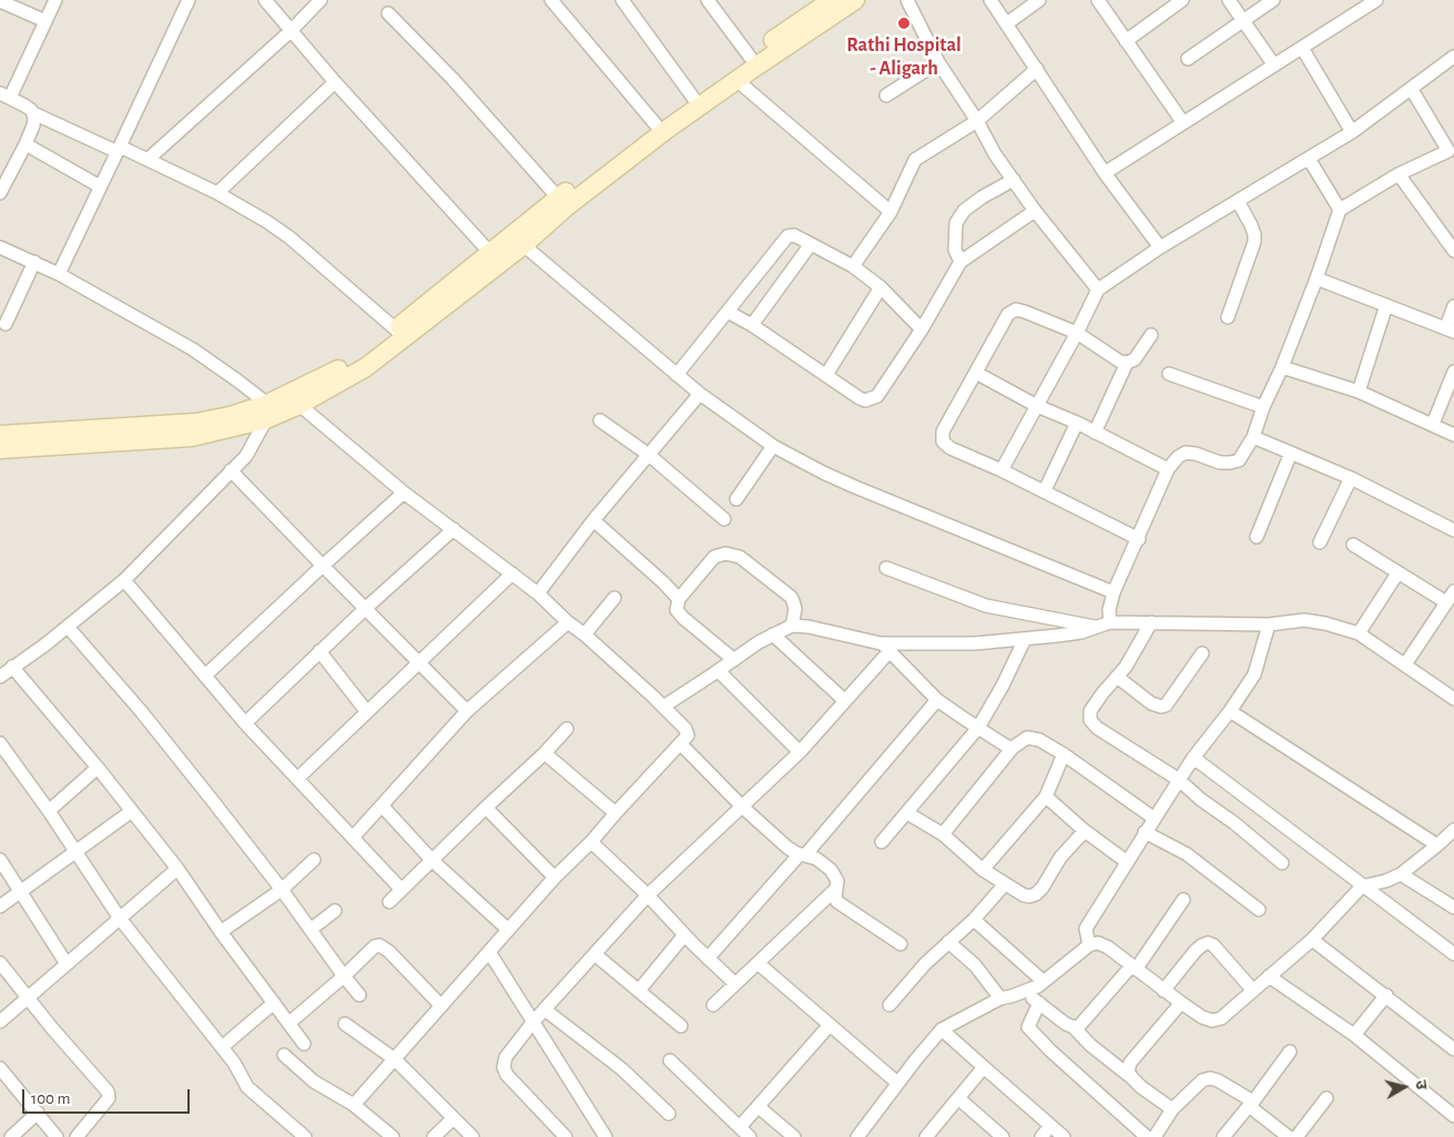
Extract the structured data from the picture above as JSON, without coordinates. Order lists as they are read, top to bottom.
{
  "places": ["Rathi Hospital - Aligarh"],
  "scale_bar": "100 m",
  "north": "right"
}
